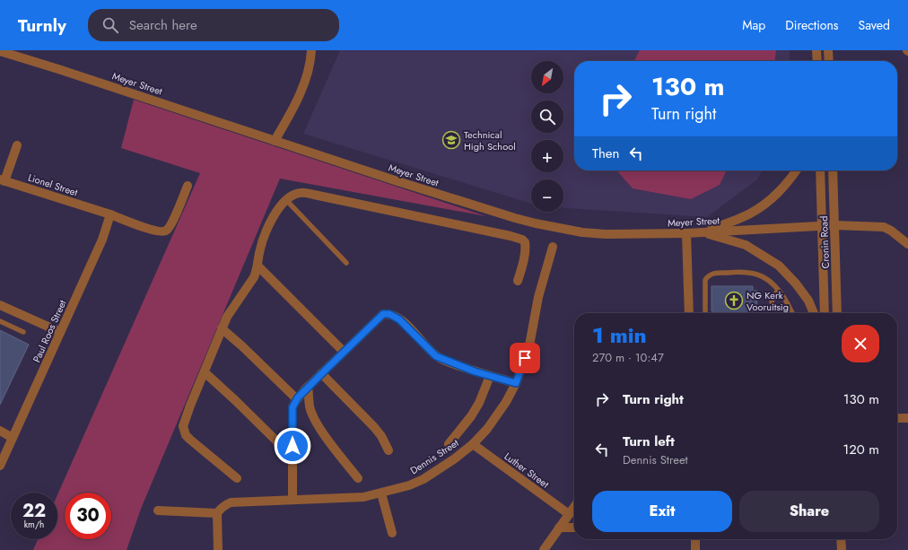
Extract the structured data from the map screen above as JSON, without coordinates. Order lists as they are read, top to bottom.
{
  "streets": {
    "street": [
      "Meyer Street",
      "Lionel Street",
      "Cronin Road",
      "Paul Roos Street",
      "Dennis Street",
      "Luther Street"
    ]
  },
  "crossings": [
    ["Meyer Street", "Cronin Road"],
    ["Lionel Street", "Paul Roos Street"],
    ["Dennis Street", "Luther Street"]
  ],
  "places": {
    "school or university": ["Technical High School"],
    "church": ["NG Kerk Vooruitsig"]
  },
  "north": "bottom left",
  "page": {
    "header": "Turnly",
    "search": "Search here",
    "nav": ["Map", "Directions", "Saved"],
    "map_buttons": ["+", "−"],
    "turn": ["130 m", "Turn right"],
    "then": "Then",
    "heading": ["1 min", "270 m · 10:47"],
    "list": [
      {
        "name": "Turn right",
        "value": "130 m"
      },
      {
        "name": "Turn left",
        "note": "Dennis Street",
        "value": "120 m"
      }
    ],
    "buttons": ["Exit", "Share"],
    "speed": "22 km/h",
    "limit": "30"
  }
}
